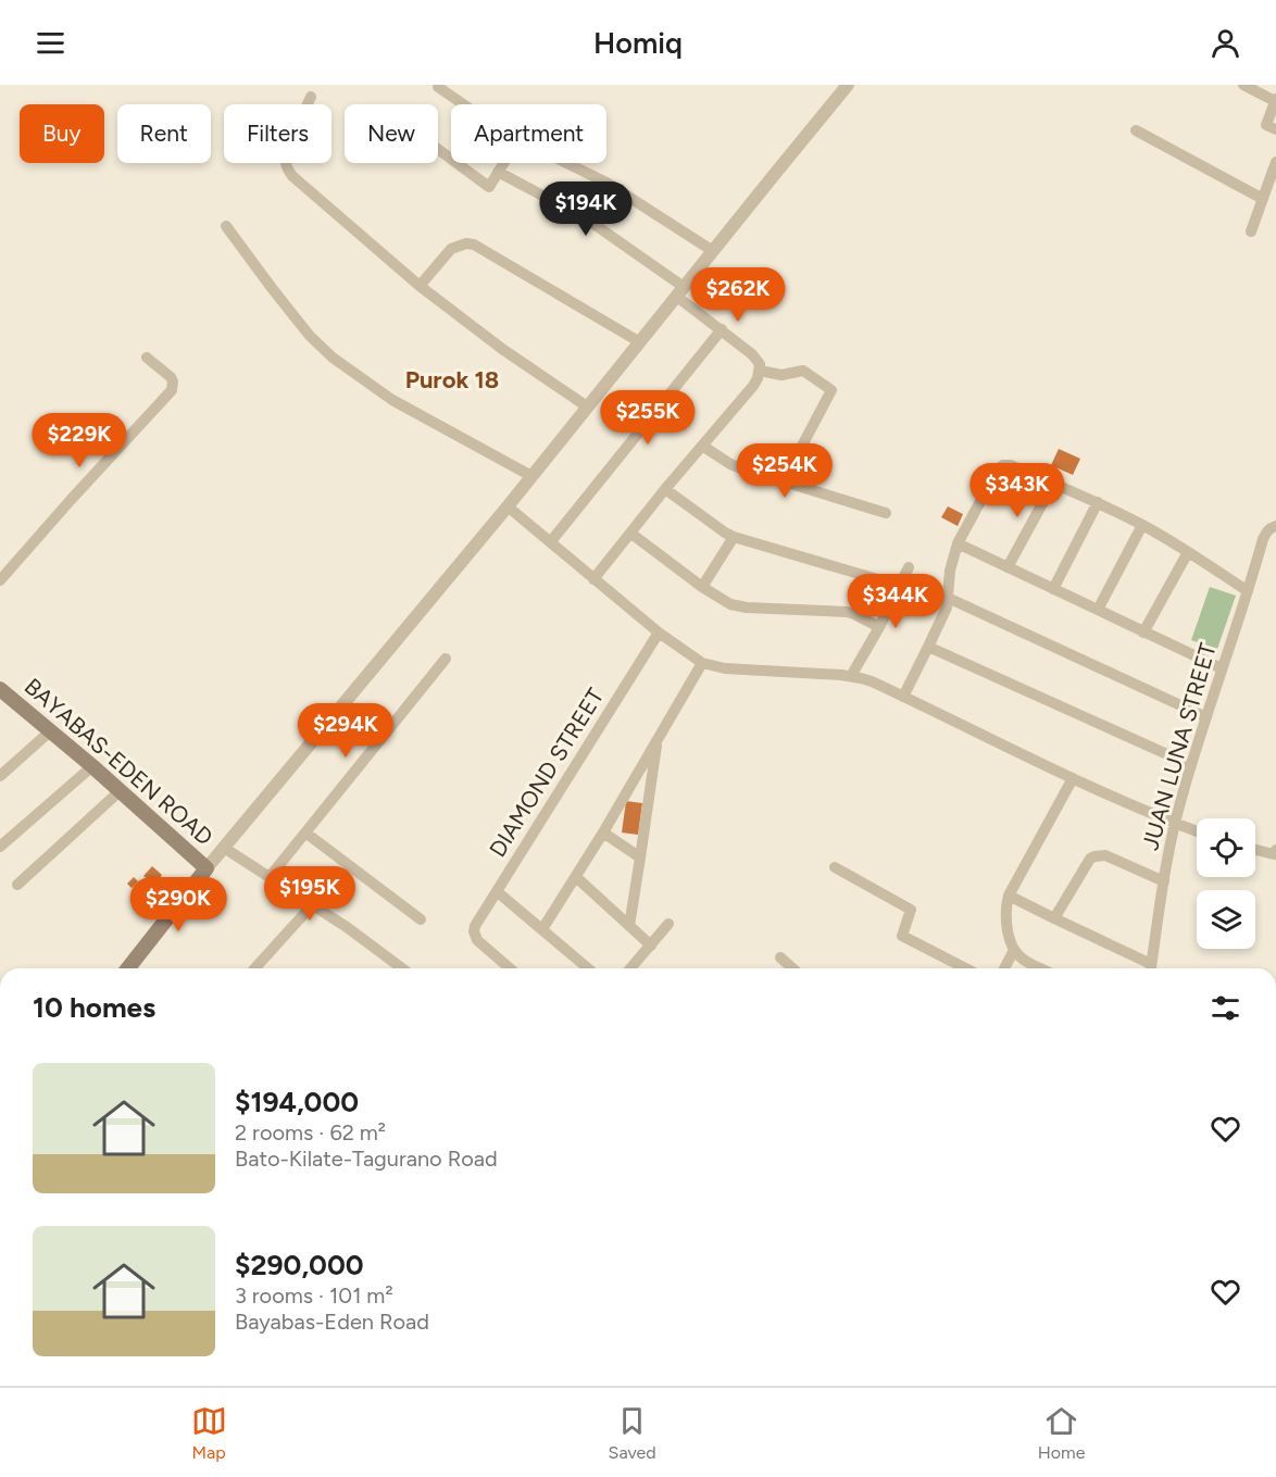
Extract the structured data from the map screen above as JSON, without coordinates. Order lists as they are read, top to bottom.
{
  "streets": {
    "main road": ["BAYABAS-EDEN ROAD"],
    "street": ["JUAN LUNA STREET", "DIAMOND STREET"]
  },
  "districts": ["Purok 18"],
  "page": {
    "header": "Homiq",
    "chip": [
      "Buy",
      "Rent",
      "Filters",
      "New",
      "Apartment"
    ],
    "price": [
      "$194K",
      "$262K",
      "$255K",
      "$229K",
      "$254K",
      "$343K",
      "$344K",
      "$294K",
      "$195K",
      "$290K"
    ],
    "heading": "10 homes",
    "list": [
      {
        "name": "$194,000",
        "note": "2 rooms · 62 m² · Bato-Kilate-Tagurano Road"
      },
      {
        "name": "$290,000",
        "note": "3 rooms · 101 m² · Bayabas-Eden Road"
      }
    ],
    "tabs": ["Map", "Saved", "Home"]
  }
}
